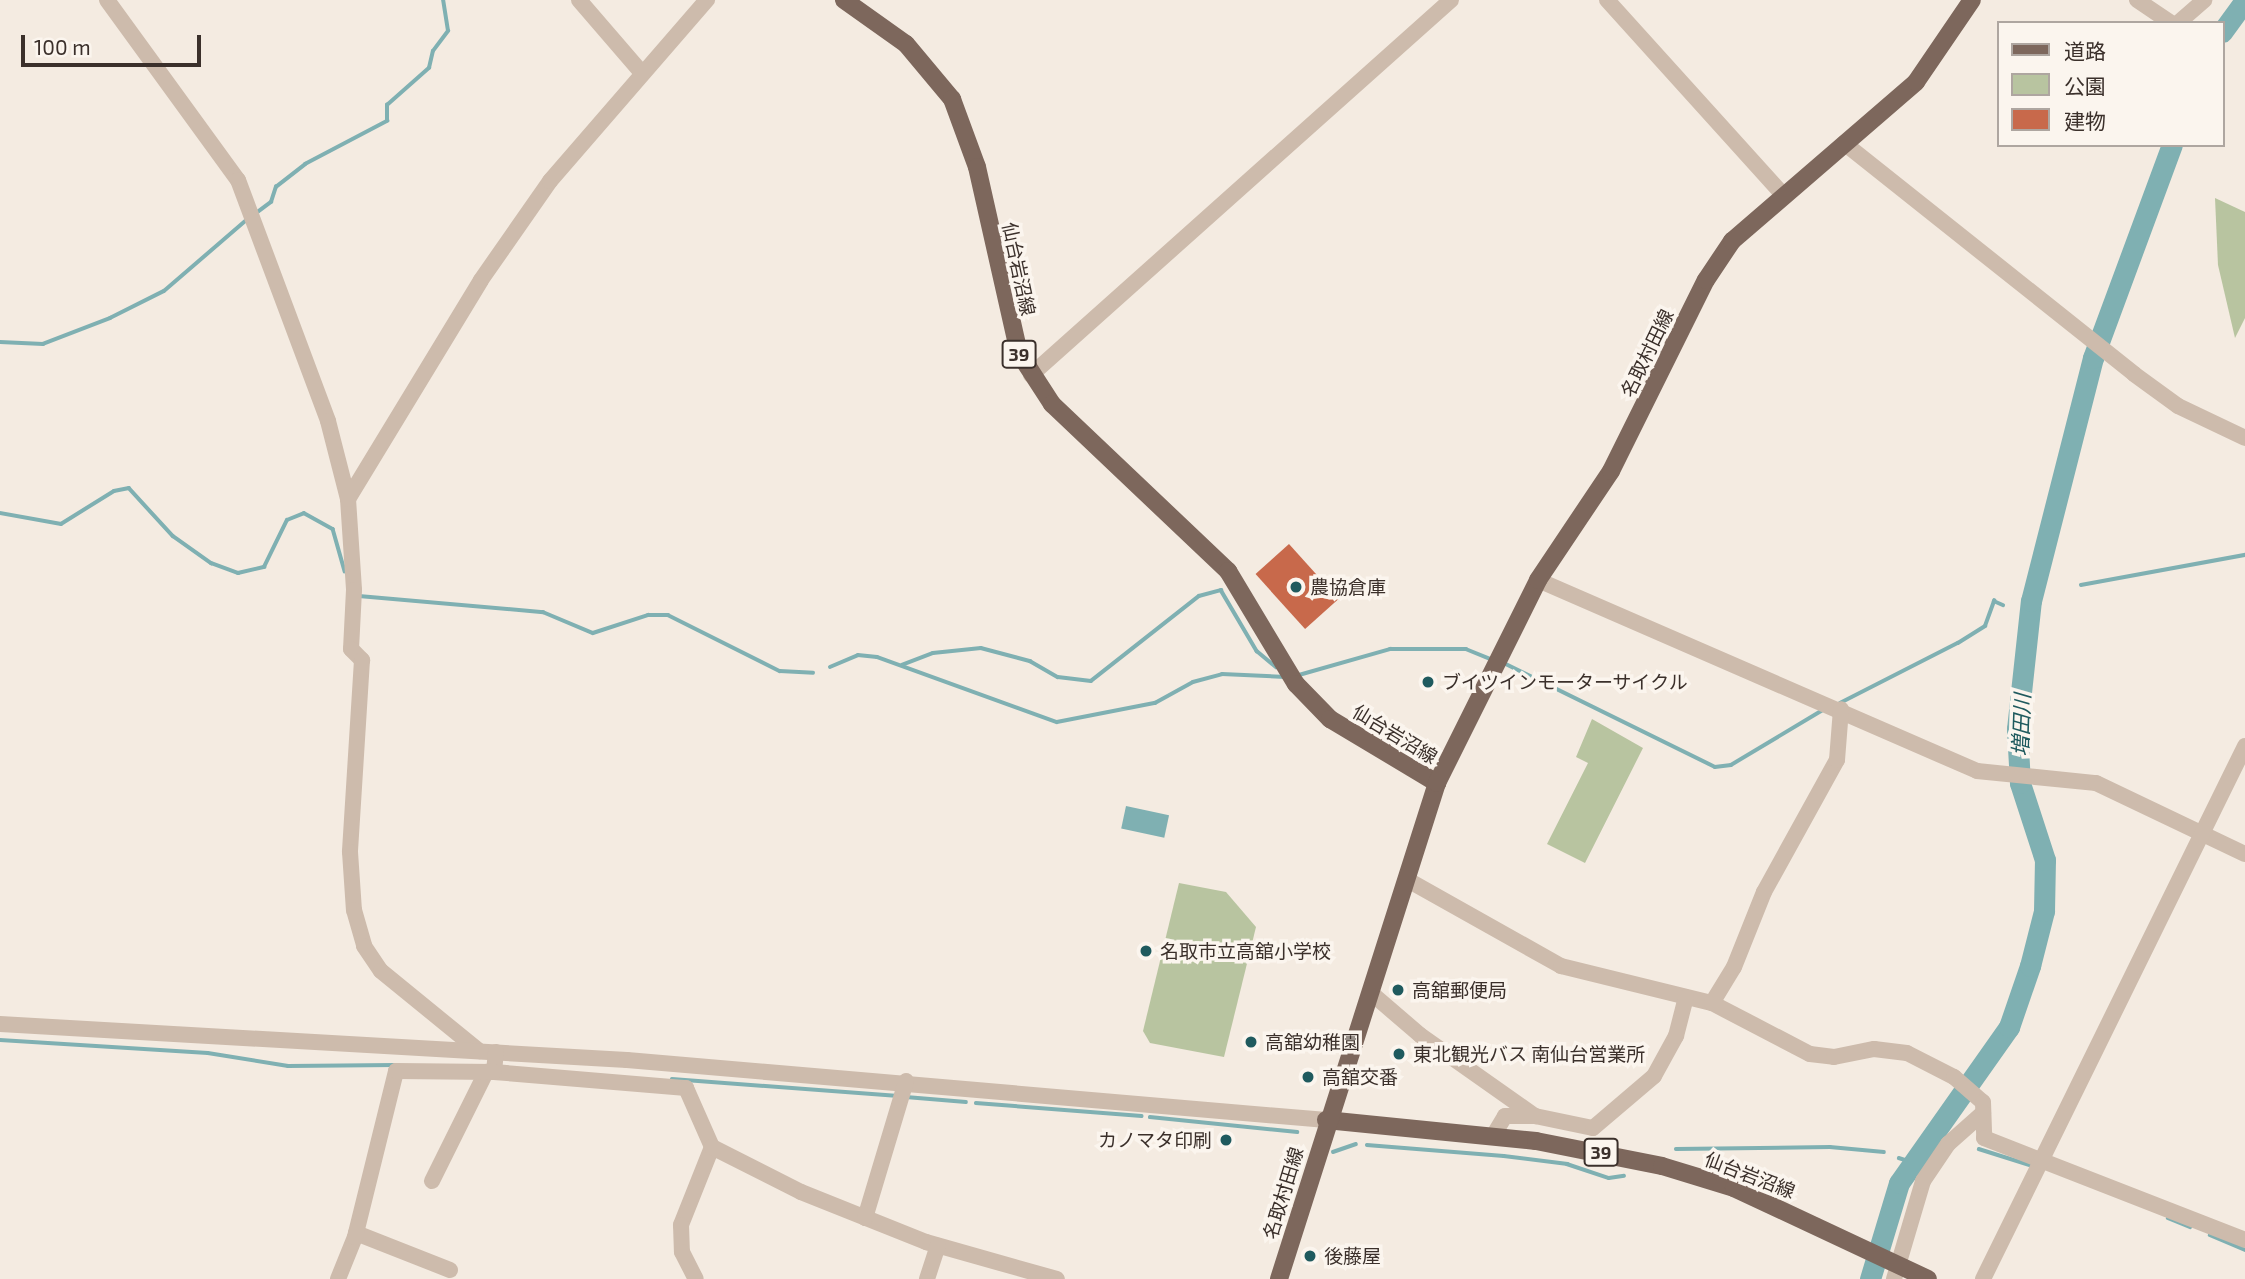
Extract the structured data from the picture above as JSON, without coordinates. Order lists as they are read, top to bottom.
{
  "streets": {
    "main road": ["仙台岩沼線", "名取村田線", "39"]
  },
  "crossings": [
    ["仙台岩沼線", "名取村田線"]
  ],
  "water": ["増田川"],
  "places": [
    "農協倉庫",
    "ブイツインモーターサイクル",
    "名取市立高舘小学校",
    "高舘郵便局",
    "高舘幼稚園",
    "東北観光バス 南仙台営業所",
    "高舘交番",
    "カノマタ印刷",
    "後藤屋"
  ],
  "legend": ["道路", "公園", "建物"],
  "scale_bar": "100 m"
}
